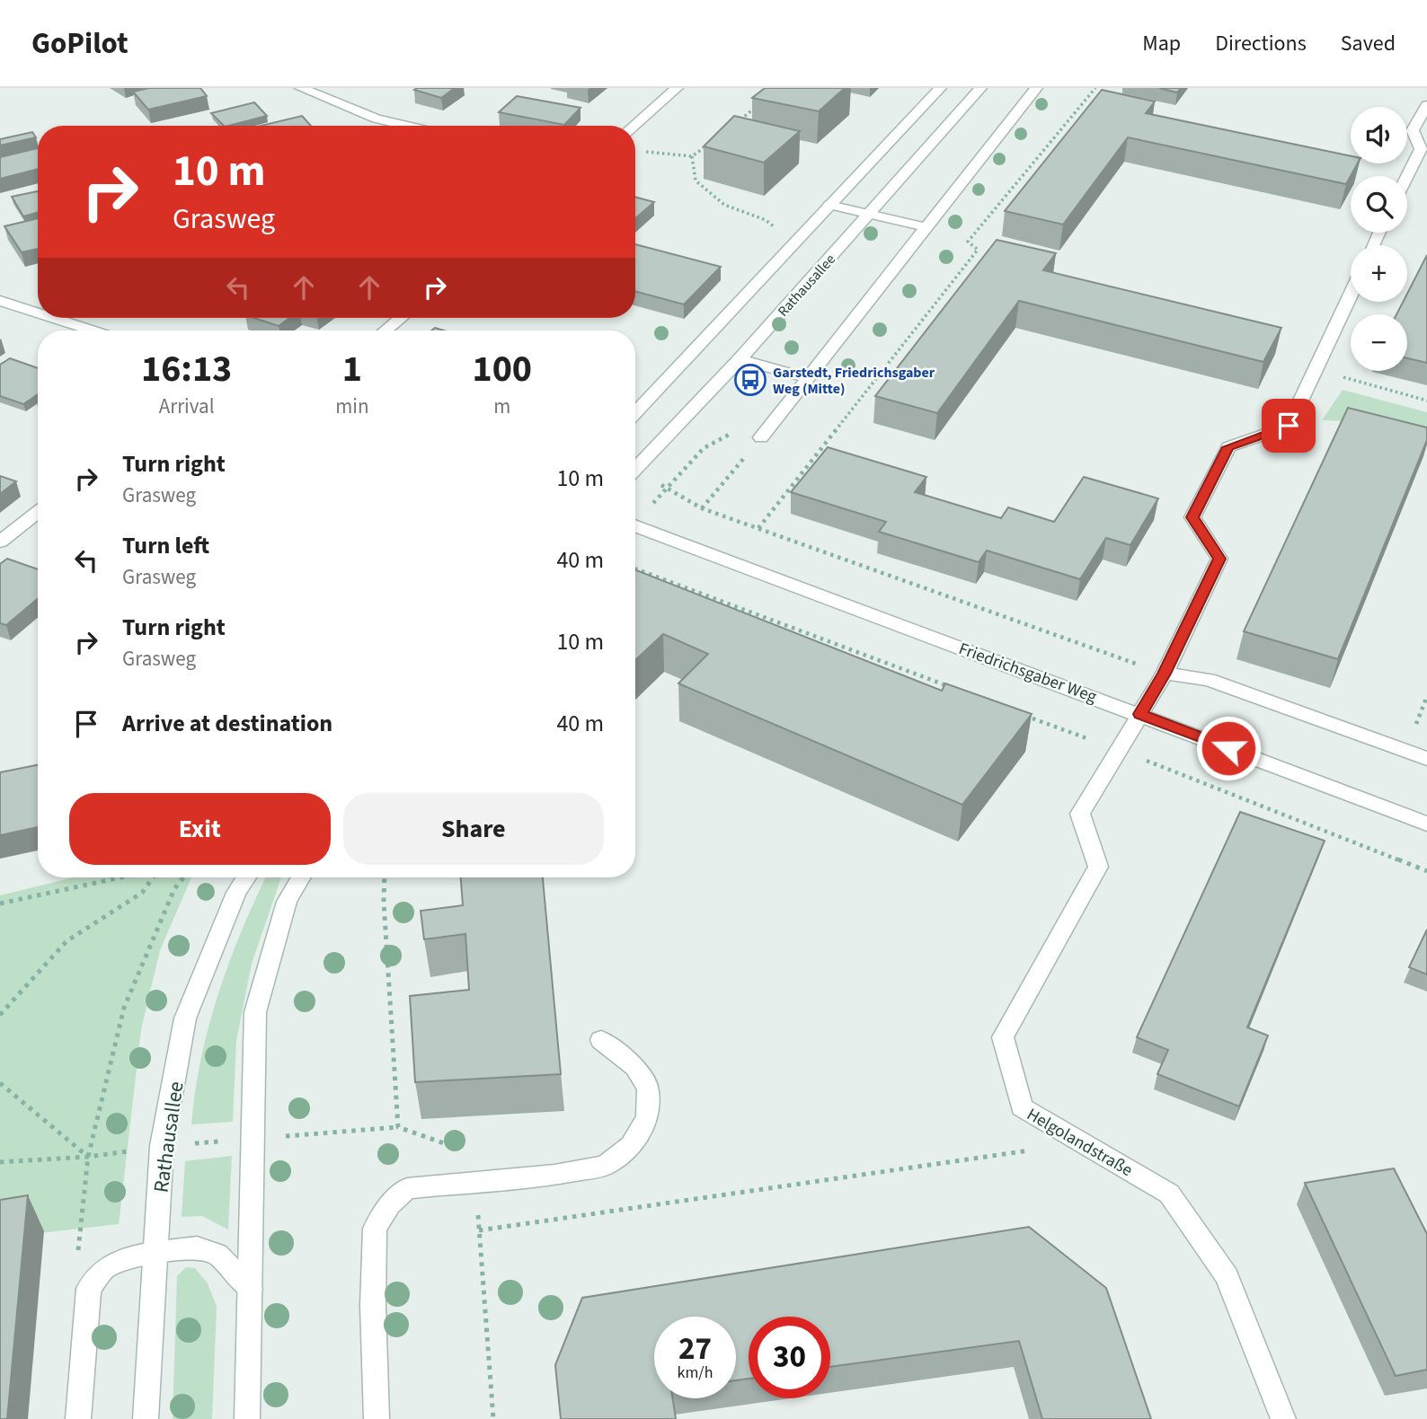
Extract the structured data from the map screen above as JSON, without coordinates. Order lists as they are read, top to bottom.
{
  "streets": {
    "street": ["Rathausallee", "Friedrichsgaber Weg", "Helgolandstraße"]
  },
  "crossings": [
    ["Friedrichsgaber Weg", "Helgolandstraße"]
  ],
  "places": {
    "bus stop": ["Garstedt, Friedrichsgaber Weg (Mitte)"]
  },
  "page": {
    "header": "GoPilot",
    "nav": ["Map", "Directions", "Saved"],
    "map_buttons": ["+", "−"],
    "turn": ["10 m", "Grasweg"],
    "eta": [
      "16:13",
      "Arrival",
      "1",
      "min",
      "100",
      "m"
    ],
    "list": [
      {
        "name": "Turn right",
        "note": "Grasweg",
        "value": "10 m"
      },
      {
        "name": "Turn left",
        "note": "Grasweg",
        "value": "40 m"
      },
      {
        "name": "Turn right",
        "note": "Grasweg",
        "value": "10 m"
      },
      {
        "name": "Arrive at destination",
        "value": "40 m"
      }
    ],
    "buttons": ["Exit", "Share"],
    "speed": "27 km/h",
    "limit": "30"
  }
}
